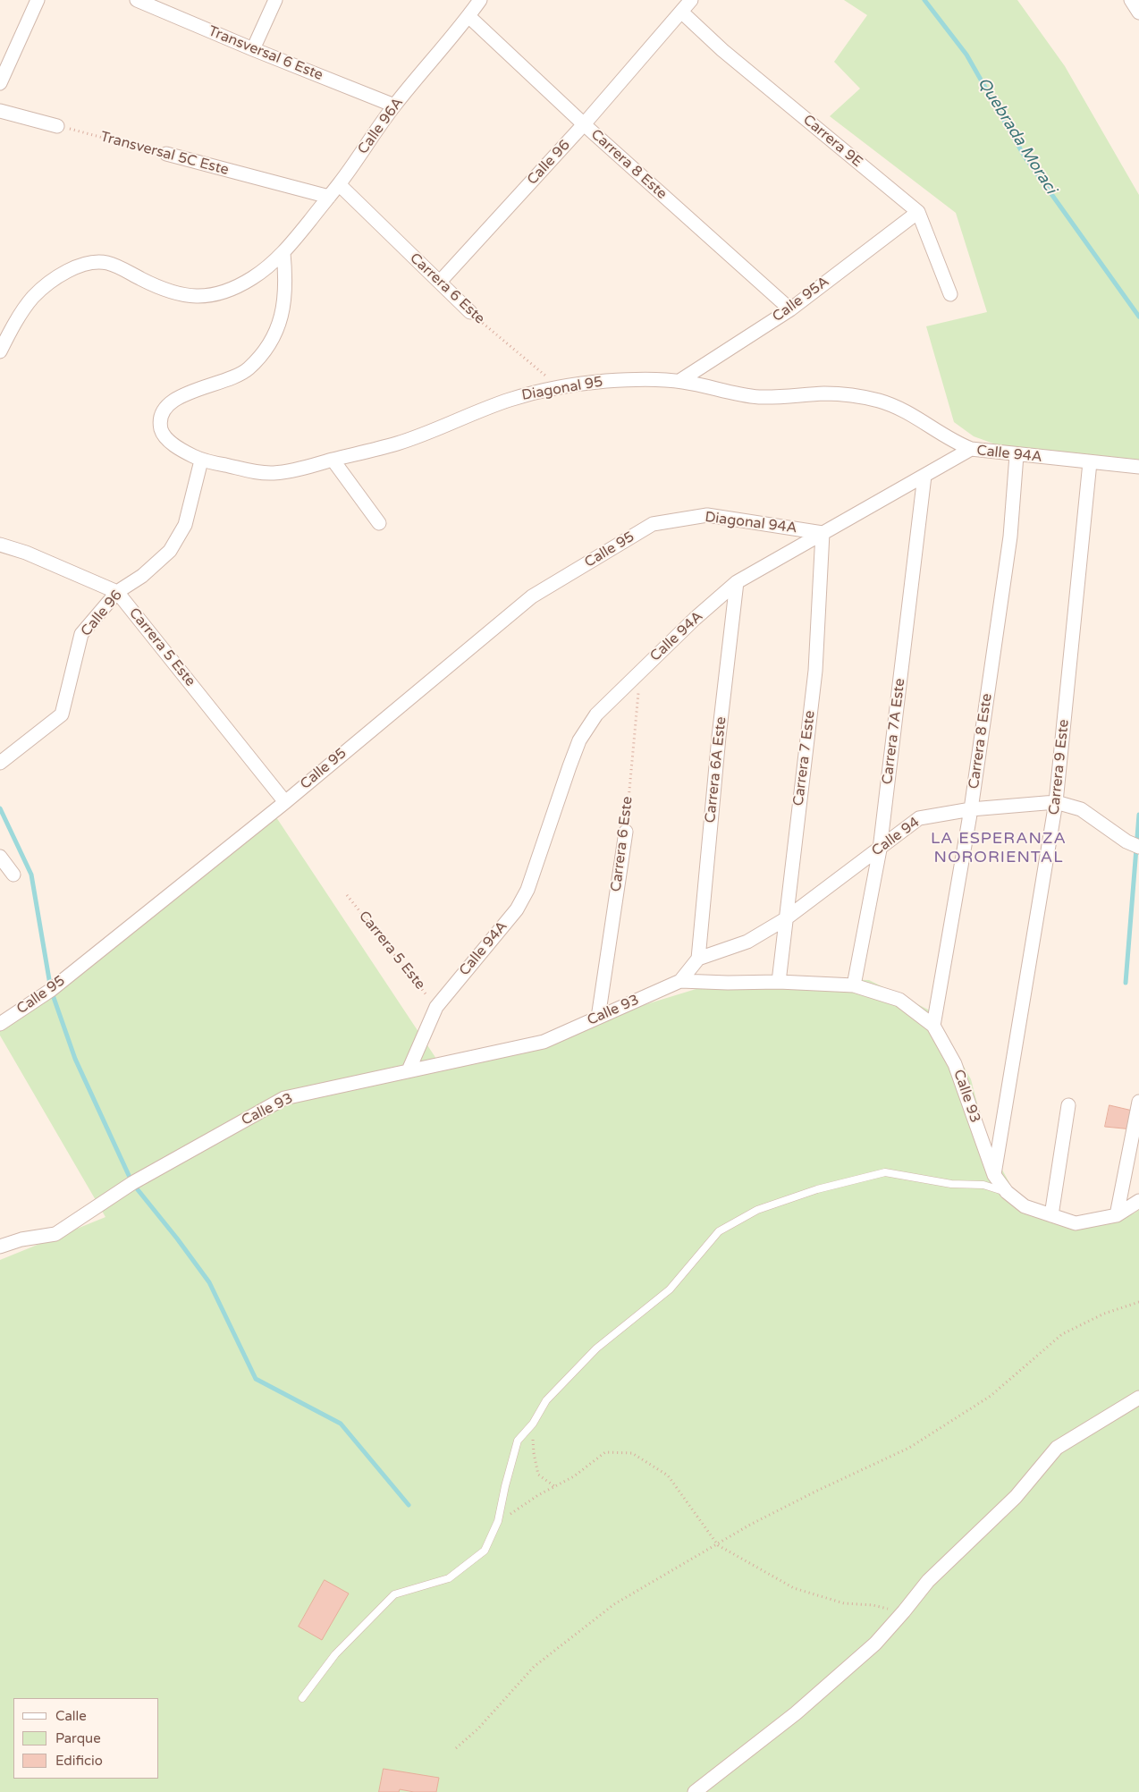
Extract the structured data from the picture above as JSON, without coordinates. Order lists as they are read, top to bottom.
{
  "streets": {
    "street": [
      "Transversal 6 Este",
      "Calle 96A",
      "Carrera 9E",
      "Transversal 5C Este",
      "Calle 96",
      "Carrera 8 Este",
      "Carrera 6 Este",
      "Calle 95A",
      "Diagonal 95",
      "Calle 94A",
      "Diagonal 94A",
      "Calle 95",
      "Carrera 5 Este",
      "Carrera 7A Este",
      "Carrera 7 Este",
      "Carrera 9 Este",
      "Carrera 6A Este",
      "Calle 94",
      "Calle 93"
    ]
  },
  "crossings": [
    ["Transversal 6 Este", "Calle 96A"],
    ["Calle 96A", "Transversal 5C Este"],
    ["Calle 96A", "Carrera 8 Este"],
    ["Calle 96A", "Carrera 6 Este"],
    ["Calle 96A", "Diagonal 95"],
    ["Carrera 9E", "Calle 96"],
    ["Carrera 9E", "Calle 95A"],
    ["Calle 96", "Carrera 8 Este"],
    ["Calle 96", "Carrera 6 Este"],
    ["Calle 96", "Diagonal 95"],
    ["Calle 96", "Carrera 5 Este"],
    ["Carrera 8 Este", "Calle 95A"],
    ["Carrera 8 Este", "Calle 94A"],
    ["Carrera 8 Este", "Calle 94"],
    ["Carrera 8 Este", "Calle 93"],
    ["Carrera 6 Este", "Diagonal 95"],
    ["Carrera 6 Este", "Calle 94A"],
    ["Carrera 6 Este", "Calle 93"],
    ["Calle 95A", "Diagonal 95"],
    ["Diagonal 95", "Calle 94A"],
    ["Calle 94A", "Diagonal 94A"],
    ["Calle 94A", "Carrera 5 Este"],
    ["Calle 94A", "Carrera 7A Este"],
    ["Calle 94A", "Carrera 7 Este"],
    ["Calle 94A", "Carrera 9 Este"],
    ["Calle 94A", "Carrera 6A Este"],
    ["Calle 94A", "Calle 93"],
    ["Diagonal 94A", "Calle 95"],
    ["Diagonal 94A", "Carrera 7 Este"],
    ["Calle 95", "Carrera 5 Este"],
    ["Carrera 7A Este", "Calle 94"],
    ["Carrera 7A Este", "Calle 93"],
    ["Carrera 7 Este", "Calle 94"],
    ["Carrera 7 Este", "Calle 93"],
    ["Carrera 9 Este", "Calle 94"],
    ["Carrera 9 Este", "Calle 93"],
    ["Carrera 6A Este", "Calle 94"]
  ],
  "districts": ["LA ESPERANZA NORORIENTAL"],
  "water": ["Quebrada Moraci"],
  "legend": ["Calle", "Parque", "Edificio"]
}
